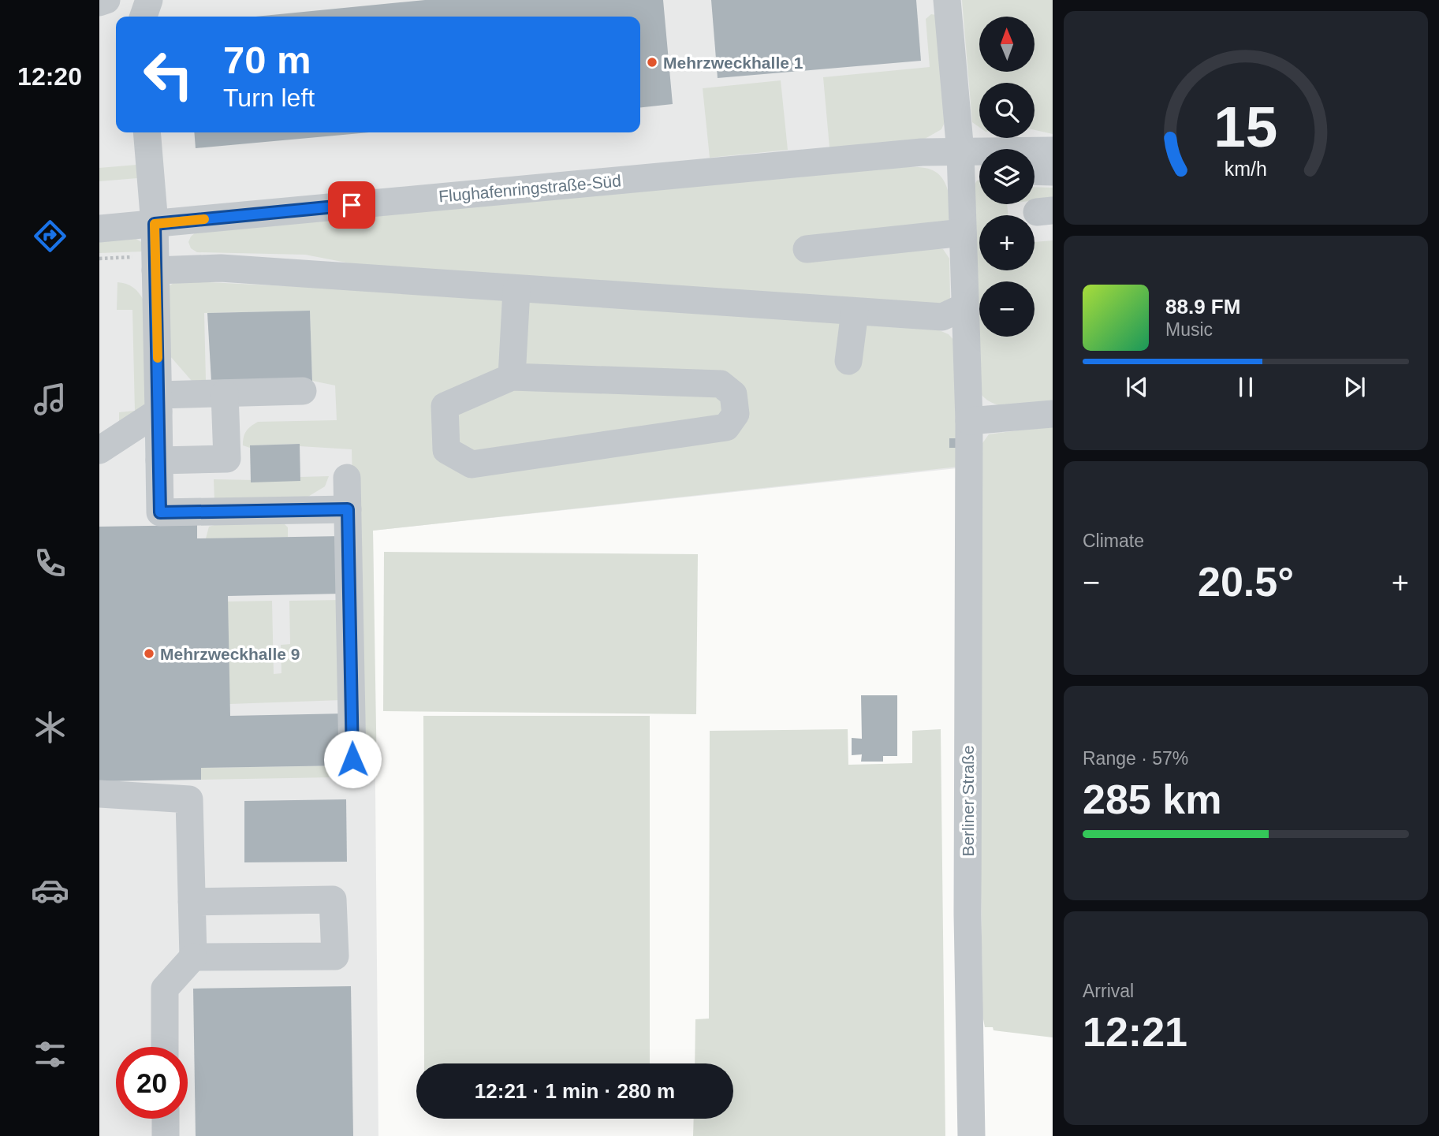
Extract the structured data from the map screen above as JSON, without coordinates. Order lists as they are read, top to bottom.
{
  "streets": {
    "street": ["Flughafenringstraße-Süd", "Berliner Straße"]
  },
  "crossings": [
    ["Flughafenringstraße-Süd", "Berliner Straße"]
  ],
  "places": ["Mehrzweckhalle 1", "Mehrzweckhalle 9"],
  "north": "top",
  "page": {
    "tabs": "12:20",
    "map_buttons": ["+", "−"],
    "turn": ["70 m", "Turn left"],
    "song": ["88.9 FM", "Music"],
    "tile": [
      "Climate",
      ["Range · 57%", "285 km"],
      ["Arrival", "12:21"]
    ],
    "heat": ["−", "20.5°", "+"],
    "limit": "20",
    "trip": "12:21 · 1 min · 280 m",
    "gauge": ["15", "km/h"]
  }
}
